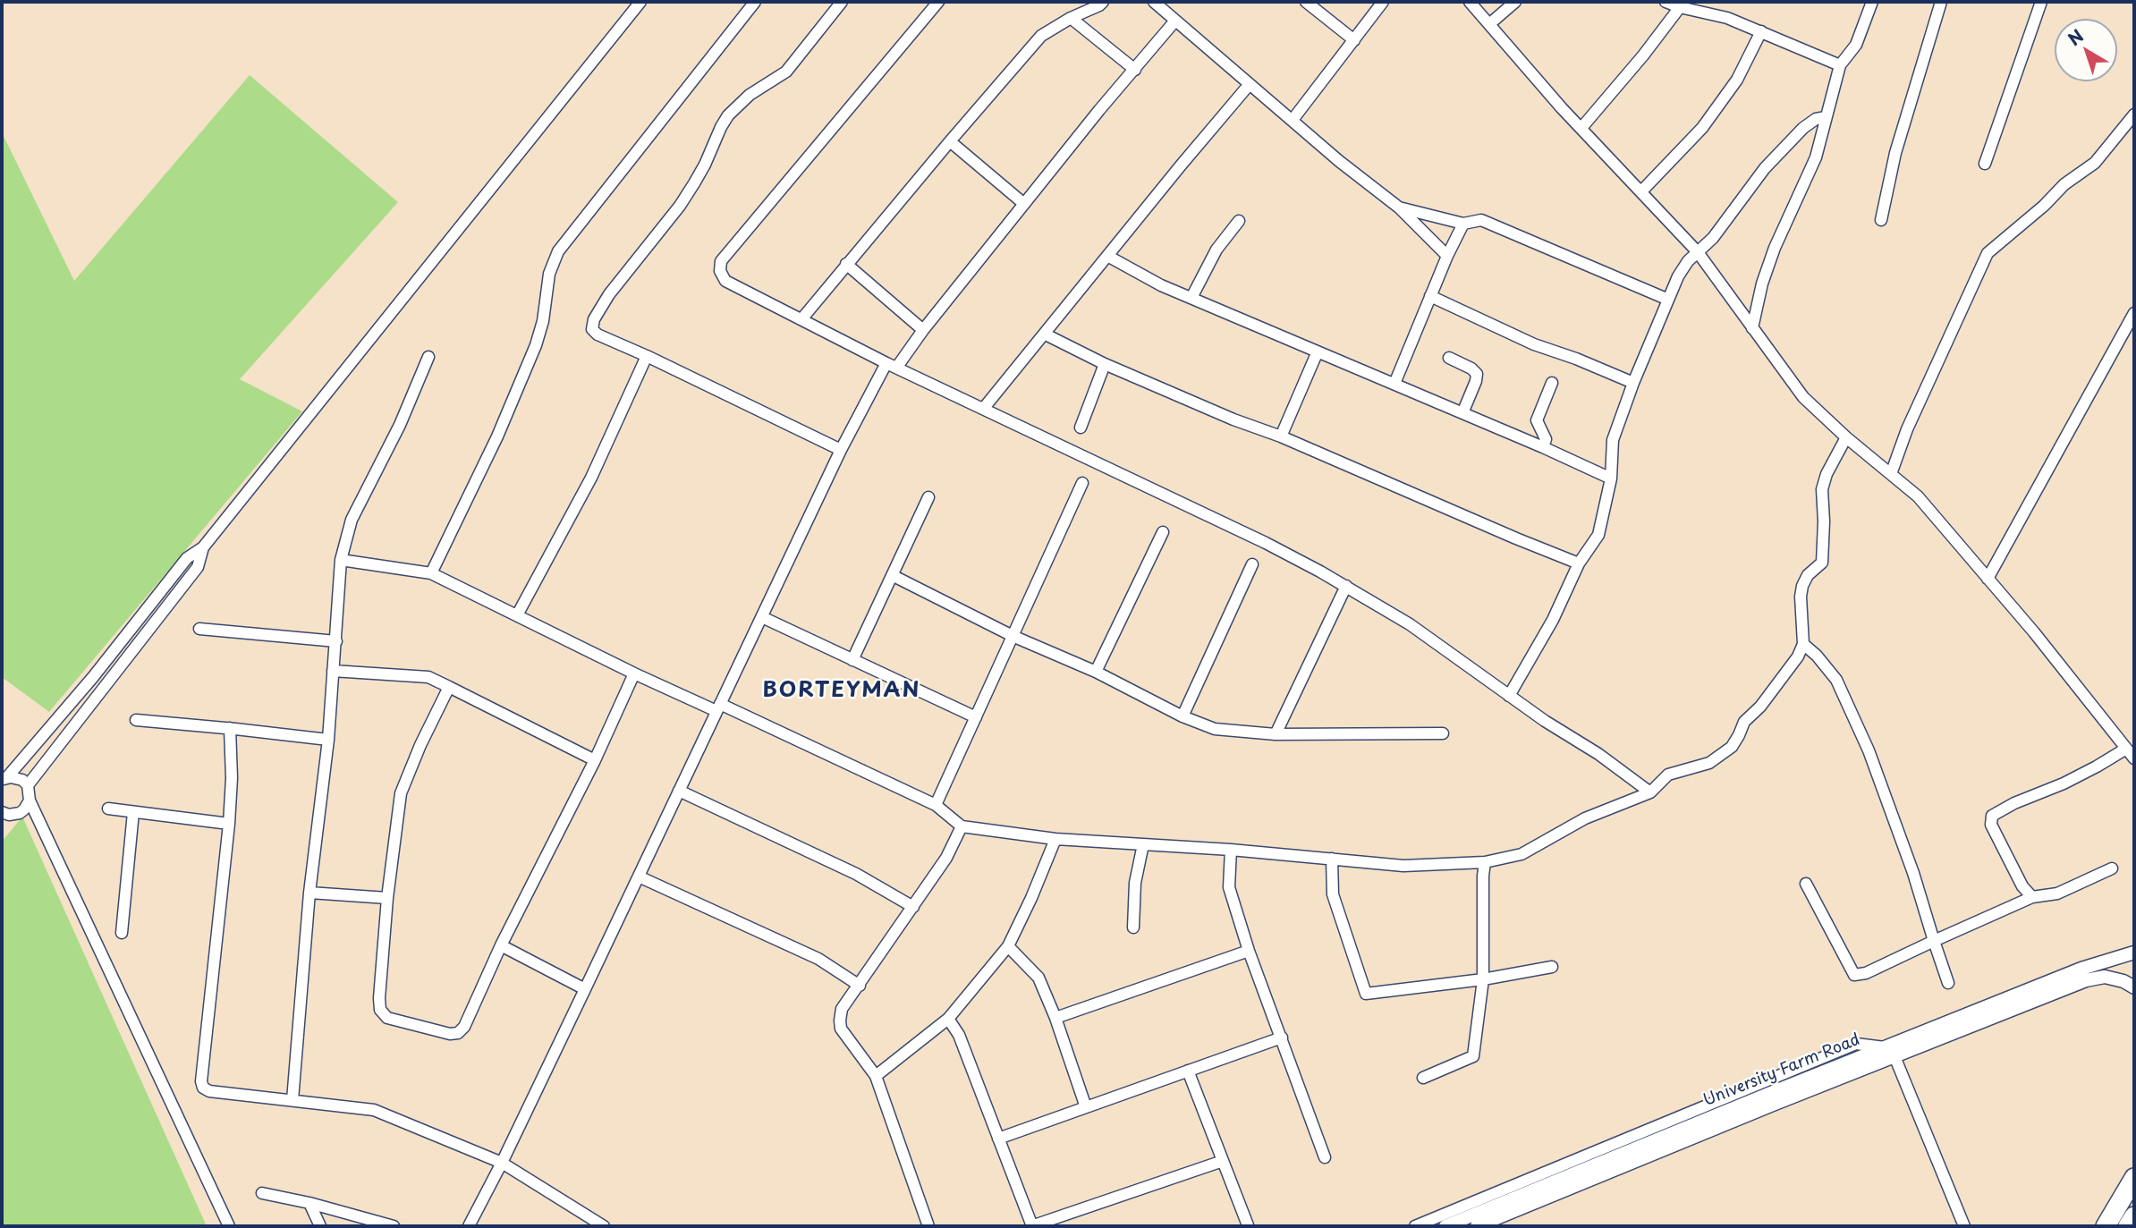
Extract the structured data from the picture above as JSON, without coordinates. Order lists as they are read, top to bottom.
{
  "streets": {
    "street": ["University Farm Road"]
  },
  "districts": ["BORTEYMAN"],
  "north": "top left"
}
